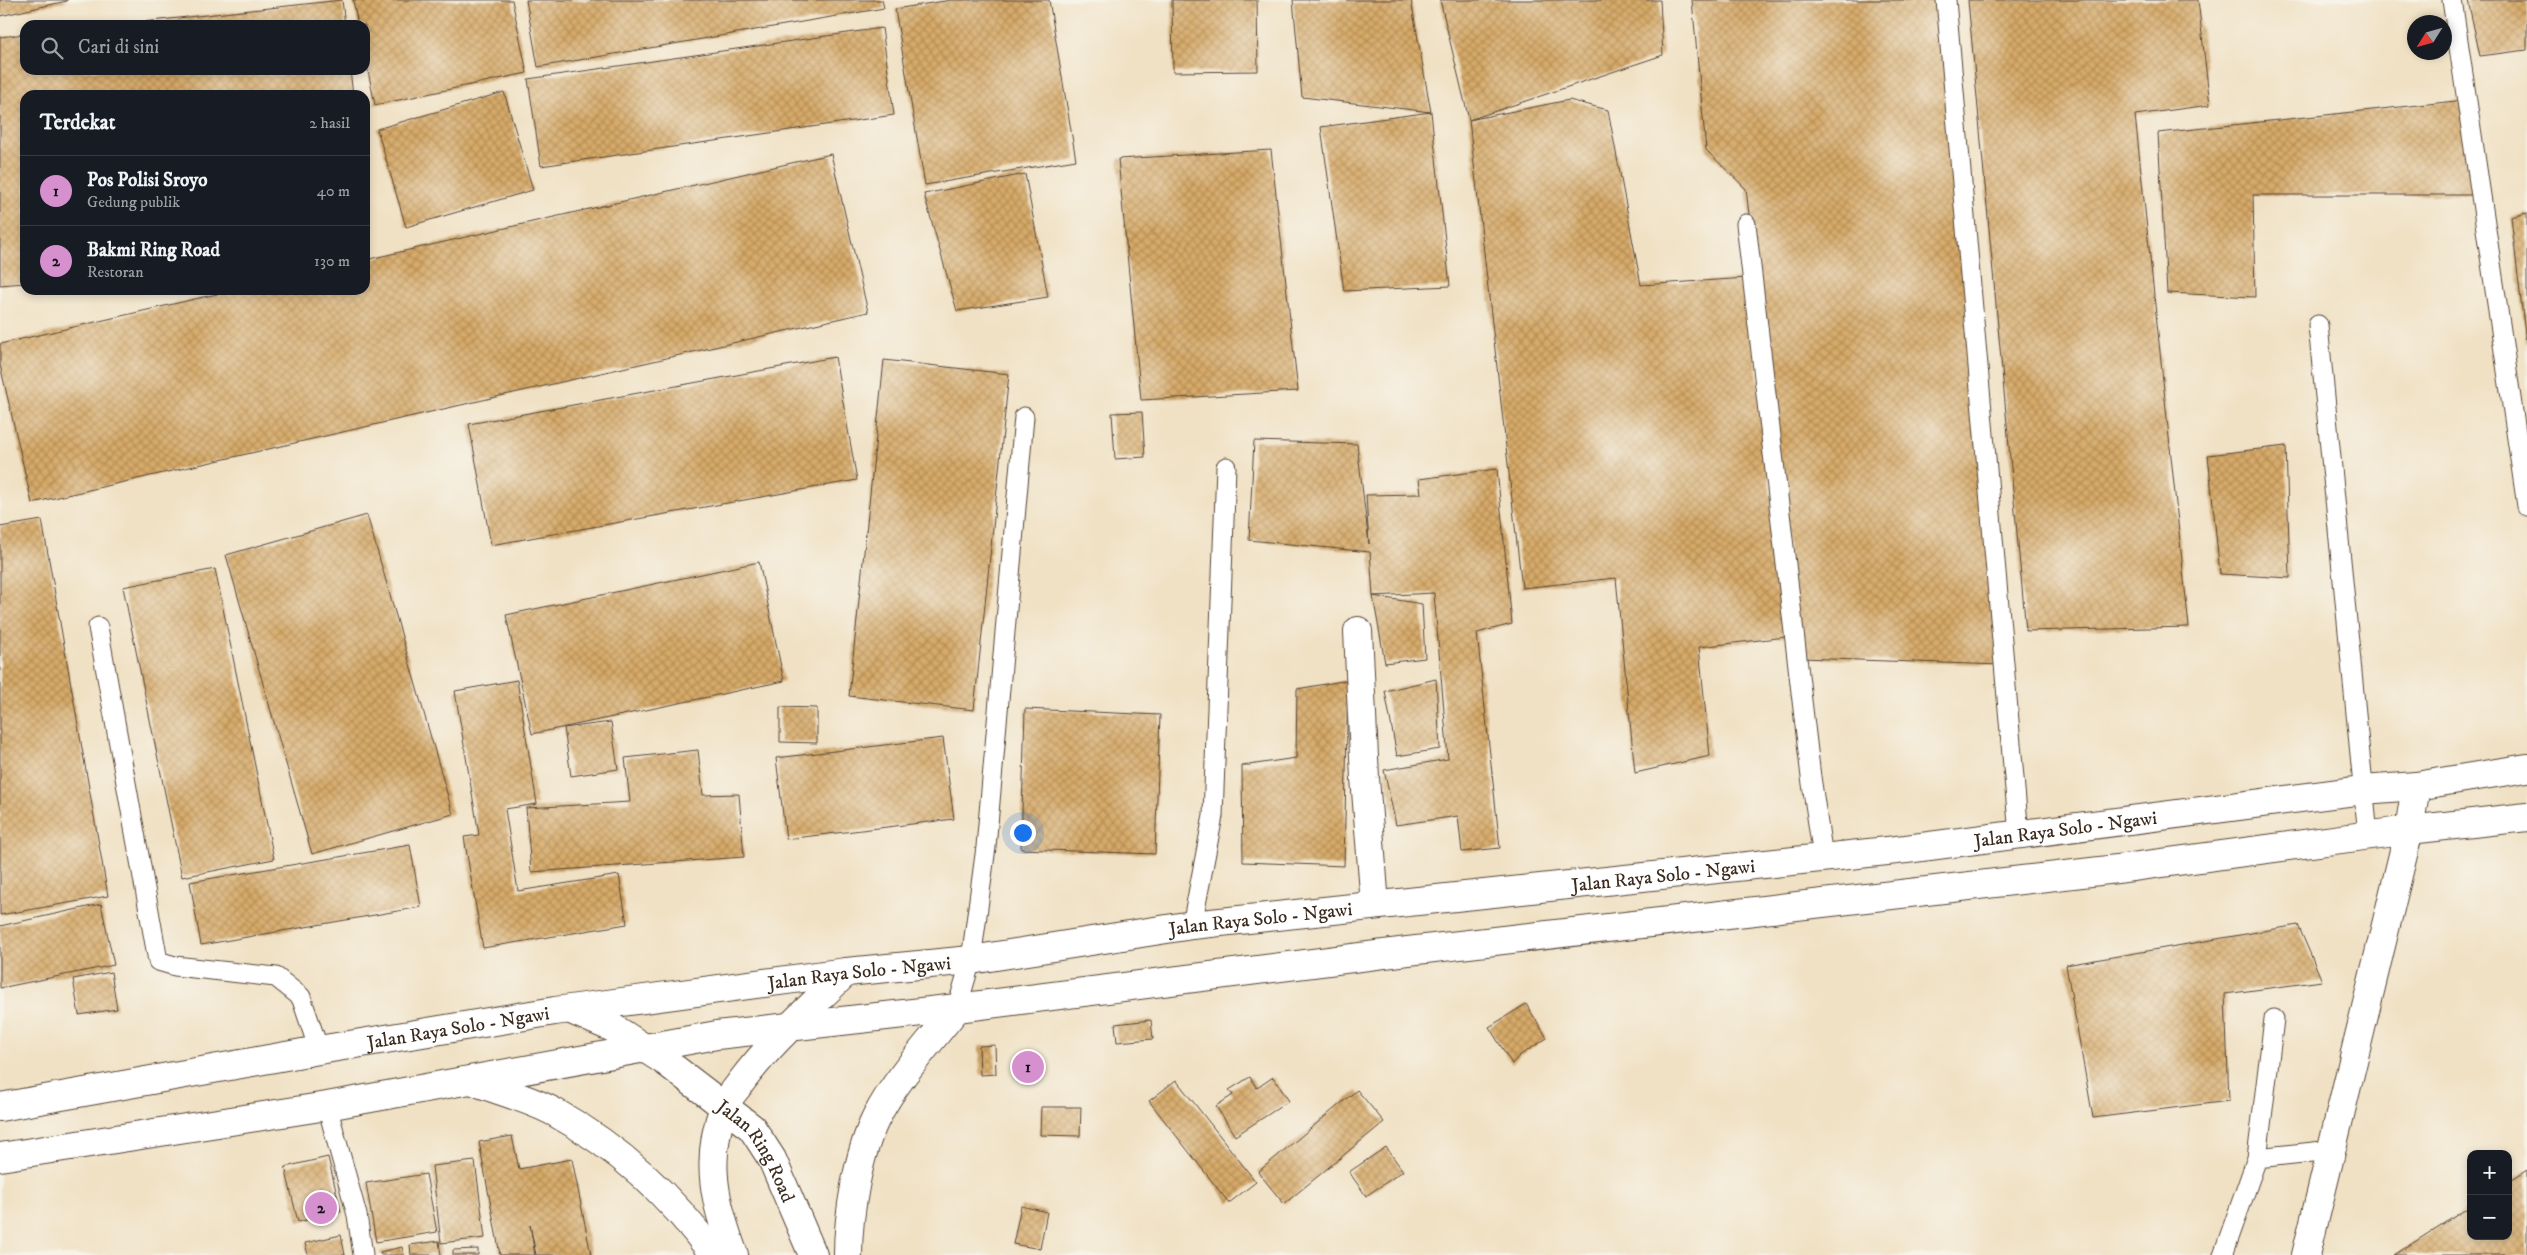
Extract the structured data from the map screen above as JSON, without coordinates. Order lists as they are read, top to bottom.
{
  "streets": {
    "main road": ["Jalan Raya Solo - Ngawi", "Jalan Ring Road"]
  },
  "north": "bottom left",
  "page": {
    "search": "Cari di sini",
    "heading": ["Terdekat", "2 hasil"],
    "list": [
      {
        "mark": "1",
        "name": "Pos Polisi Sroyo",
        "note": "Gedung publik",
        "value": "40 m"
      },
      {
        "mark": "2",
        "name": "Bakmi Ring Road",
        "note": "Restoran",
        "value": "130 m"
      }
    ],
    "pins": ["1", "2"],
    "map_buttons": ["+", "−"]
  }
}
